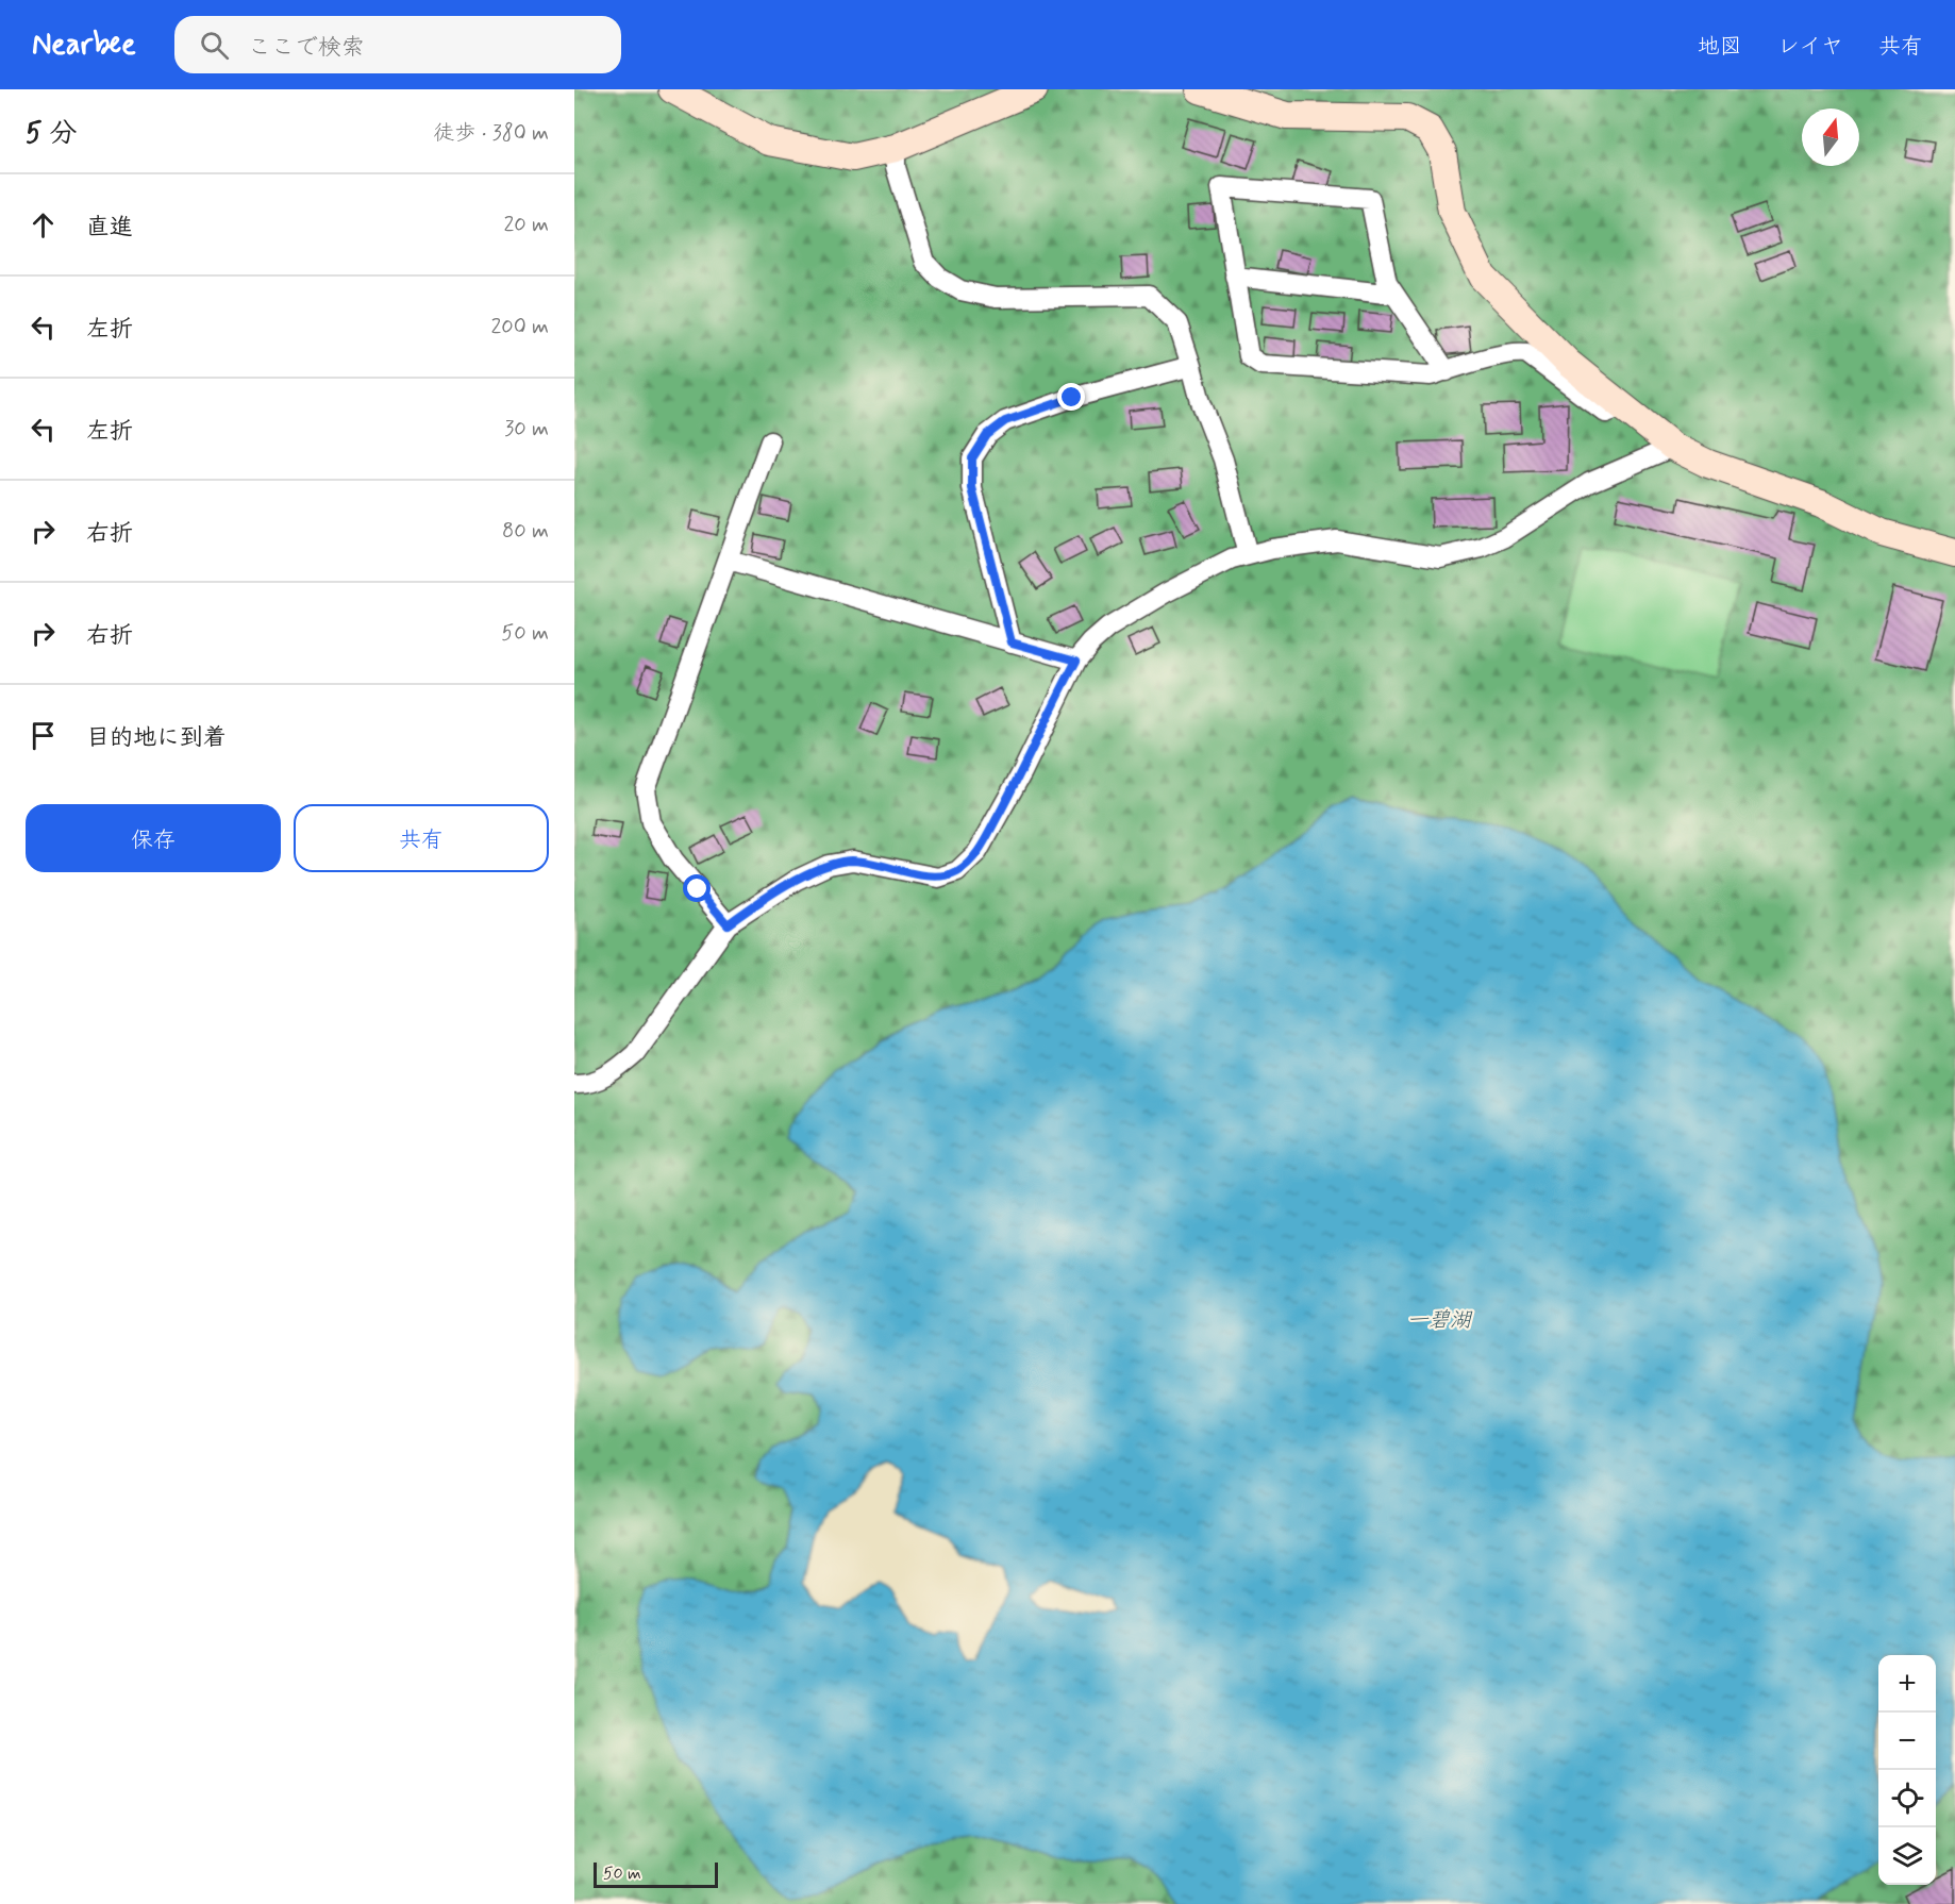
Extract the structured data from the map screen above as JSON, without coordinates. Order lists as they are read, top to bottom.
{
  "water": ["一碧湖"],
  "scale_bar": "50 m",
  "north": "top",
  "page": {
    "header": "Nearbee",
    "search": "ここで検索",
    "nav": ["地図", "レイヤ", "共有"],
    "heading": ["5 分", "徒歩 · 380 m"],
    "list": [
      ["直進", "20 m"],
      ["左折", "200 m"],
      ["左折", "30 m"],
      ["右折", "80 m"],
      ["右折", "50 m"],
      "目的地に到着"
    ],
    "buttons": ["保存", "共有"],
    "map_buttons": ["+", "−"],
    "scale": "50 m"
  }
}
